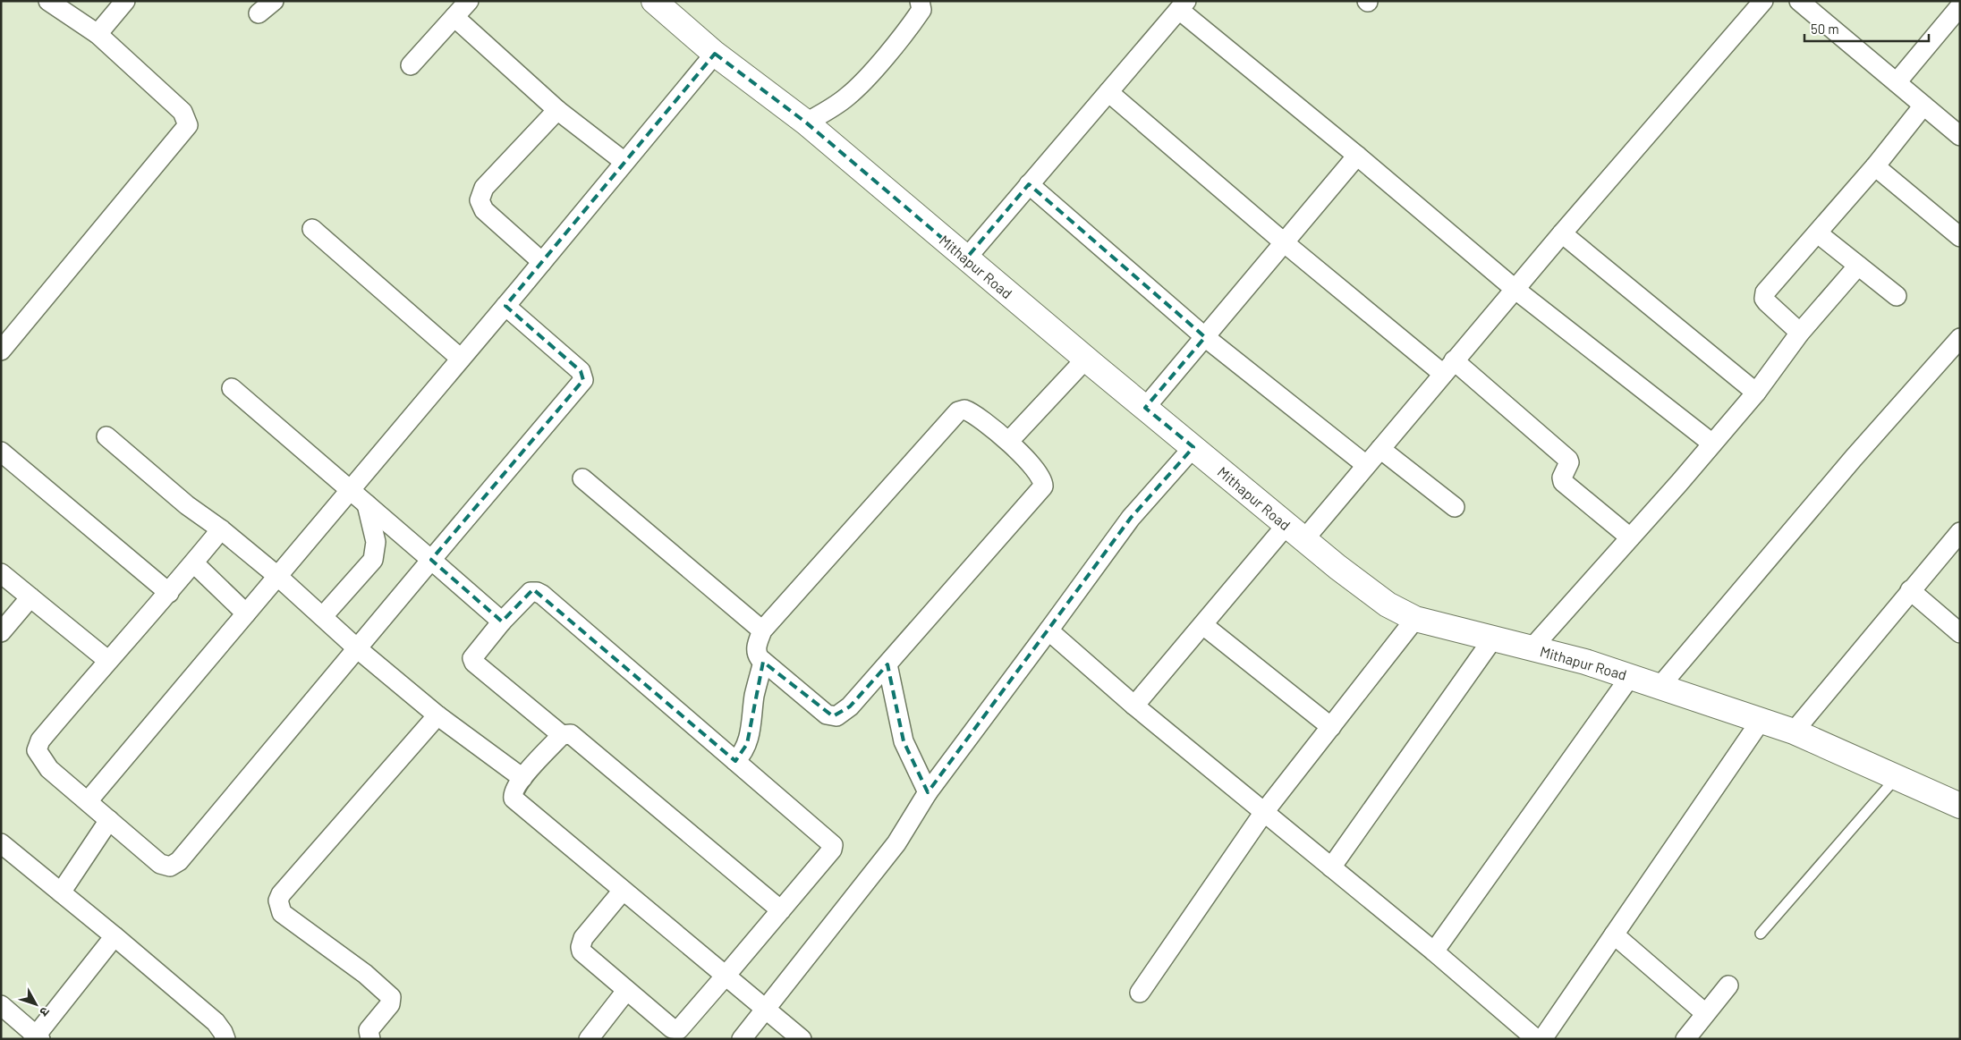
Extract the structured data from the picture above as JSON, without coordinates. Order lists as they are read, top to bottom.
{
  "streets": {
    "street": ["Mithapur Road"]
  },
  "scale_bar": "50 m",
  "north": "bottom right"
}
